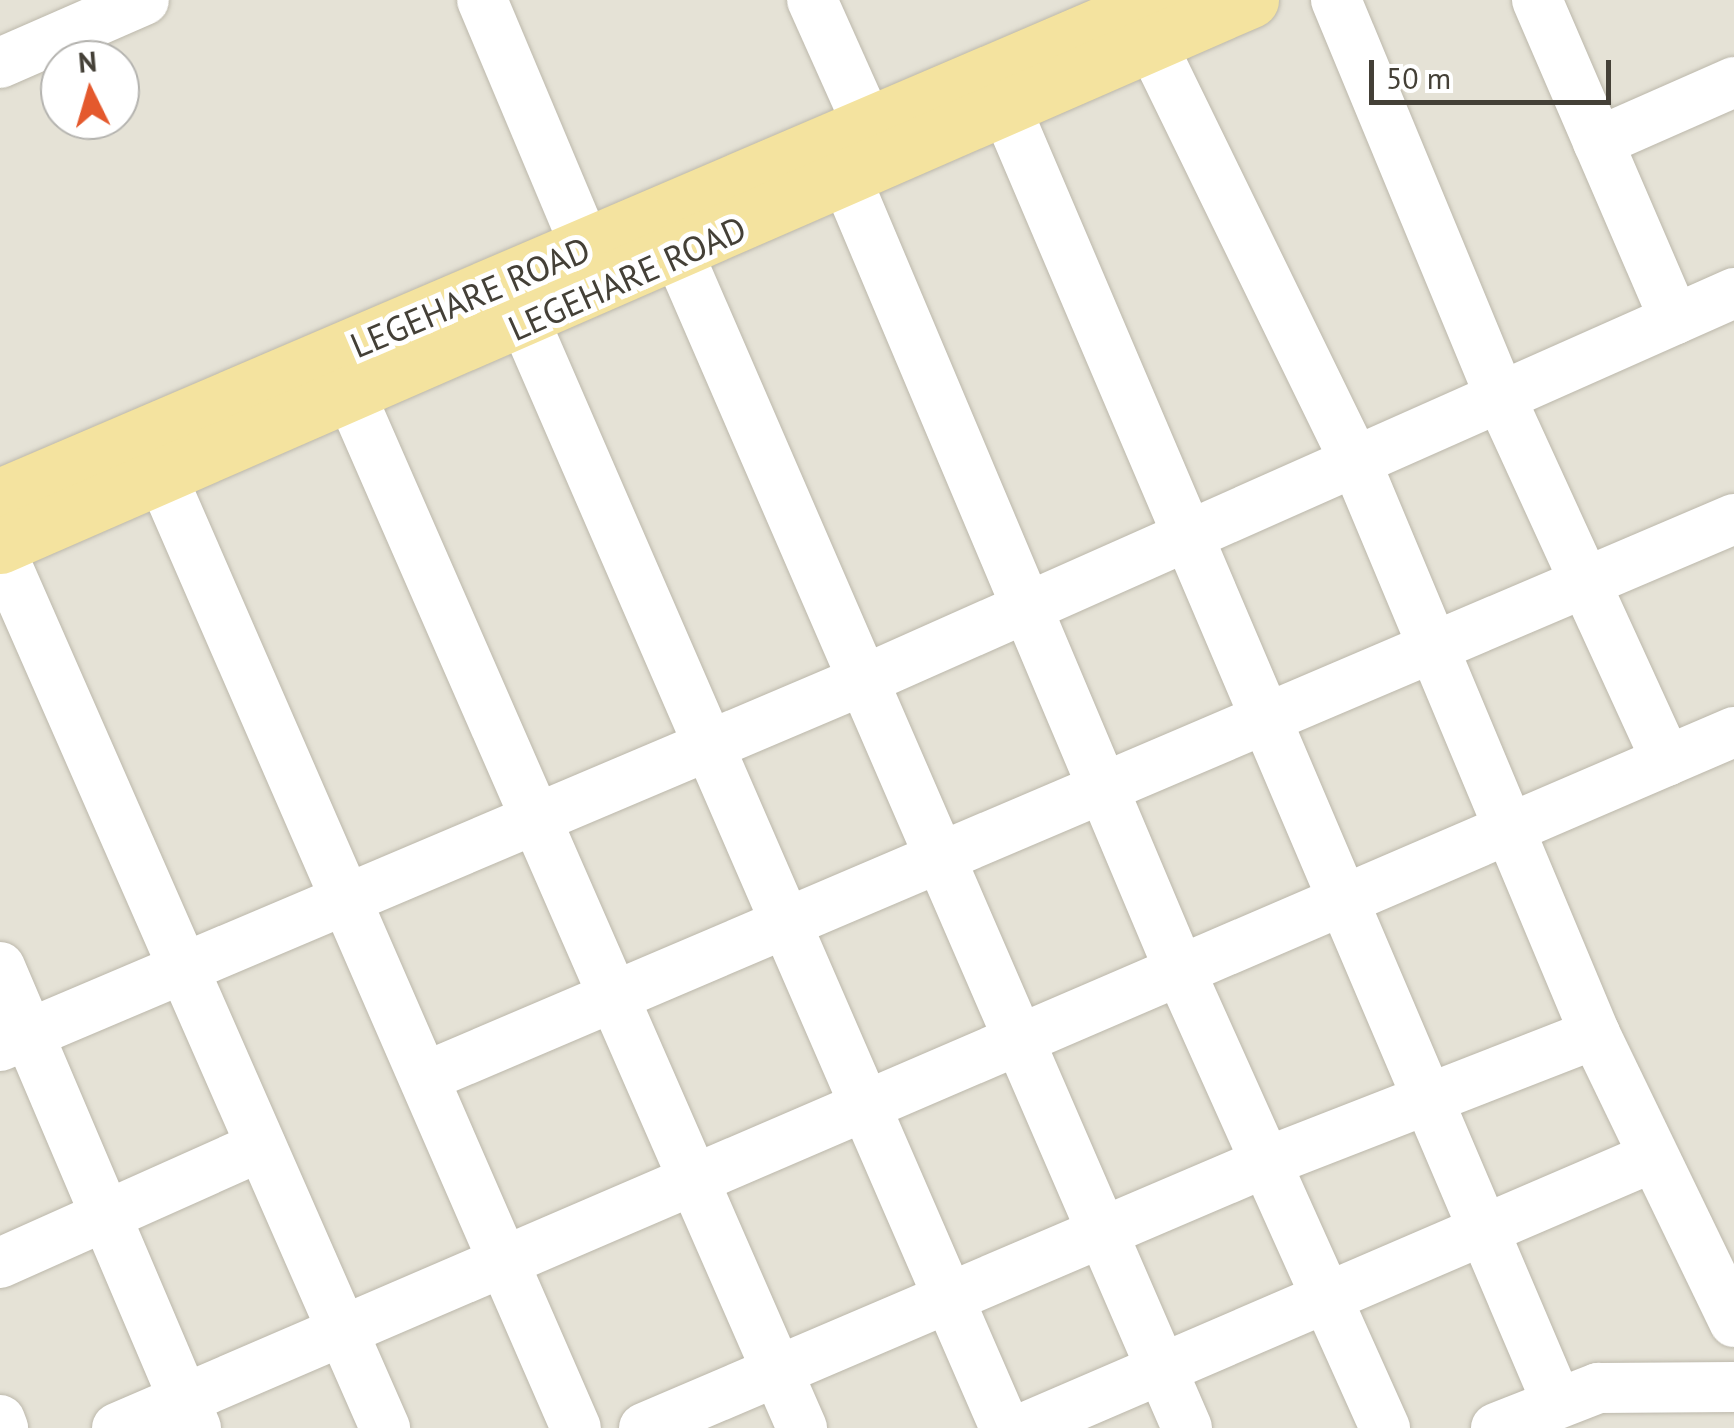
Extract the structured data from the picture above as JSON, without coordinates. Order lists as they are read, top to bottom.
{
  "streets": {
    "main road": ["LEGEHARE ROAD"]
  },
  "scale_bar": "50 m",
  "north": "top"
}
